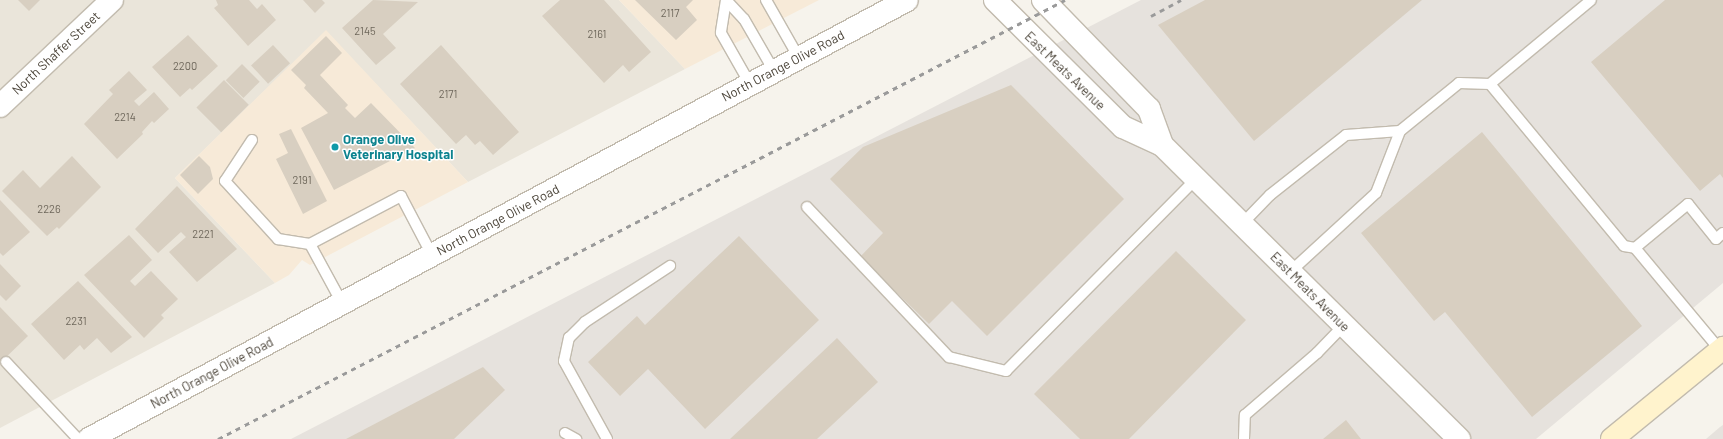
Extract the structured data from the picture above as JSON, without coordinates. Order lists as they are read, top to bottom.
{
  "streets": {
    "street": ["North Shaffer Street", "North Orange Olive Road", "East Meats Avenue"]
  },
  "places": ["Orange Olive Veterinary Hospital"],
  "house_numbers": [
    "2117",
    "2145",
    "2161",
    "2200",
    "2171",
    "2214",
    "2191",
    "2226",
    "2221",
    "2231"
  ]
}
